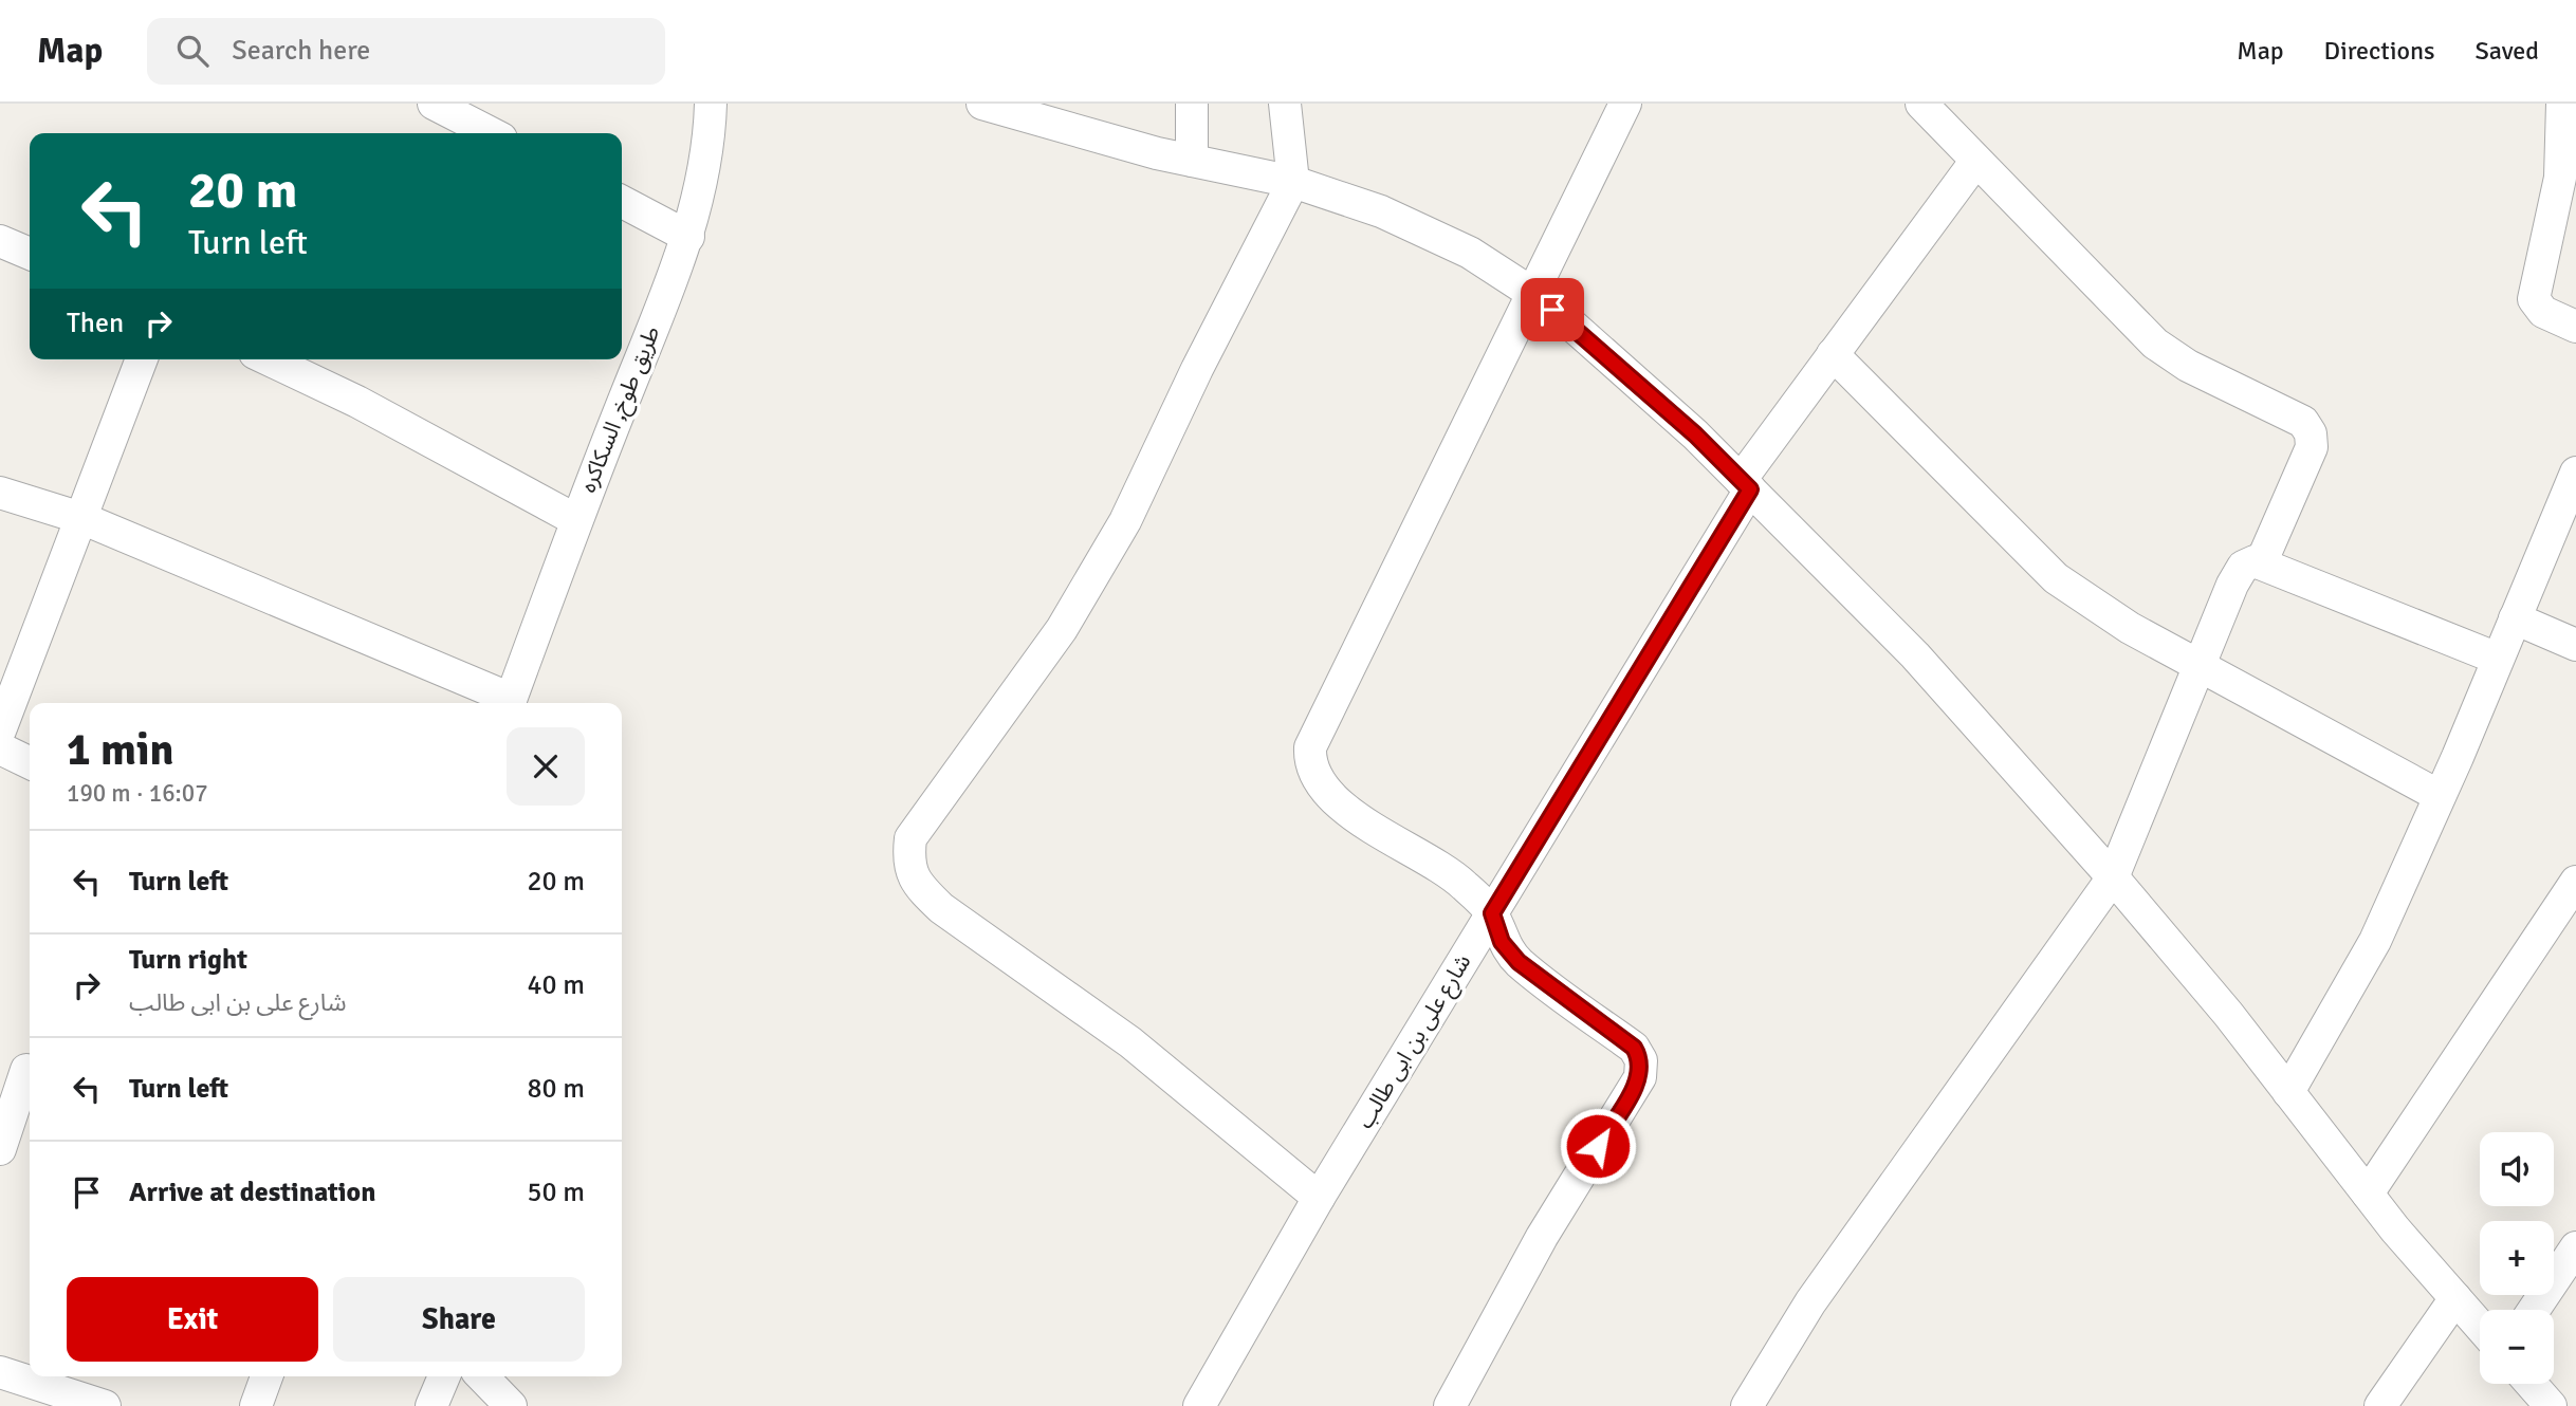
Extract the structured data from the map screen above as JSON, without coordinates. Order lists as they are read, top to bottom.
{
  "streets": {
    "street": ["طريق طوخ, السكاكره", "شارع على بن ابى طالب"]
  },
  "page": {
    "header": "Map",
    "search": "Search here",
    "nav": ["Map", "Directions", "Saved"],
    "turn": ["20 m", "Turn left"],
    "then": "Then",
    "heading": ["1 min", "190 m · 16:07"],
    "list": [
      {
        "name": "Turn left",
        "value": "20 m"
      },
      {
        "name": "Turn right",
        "note": "شارع على بن ابى طالب",
        "value": "40 m"
      },
      {
        "name": "Turn left",
        "value": "80 m"
      },
      {
        "name": "Arrive at destination",
        "value": "50 m"
      }
    ],
    "map_buttons": ["+", "−"],
    "buttons": ["Exit", "Share"]
  }
}
